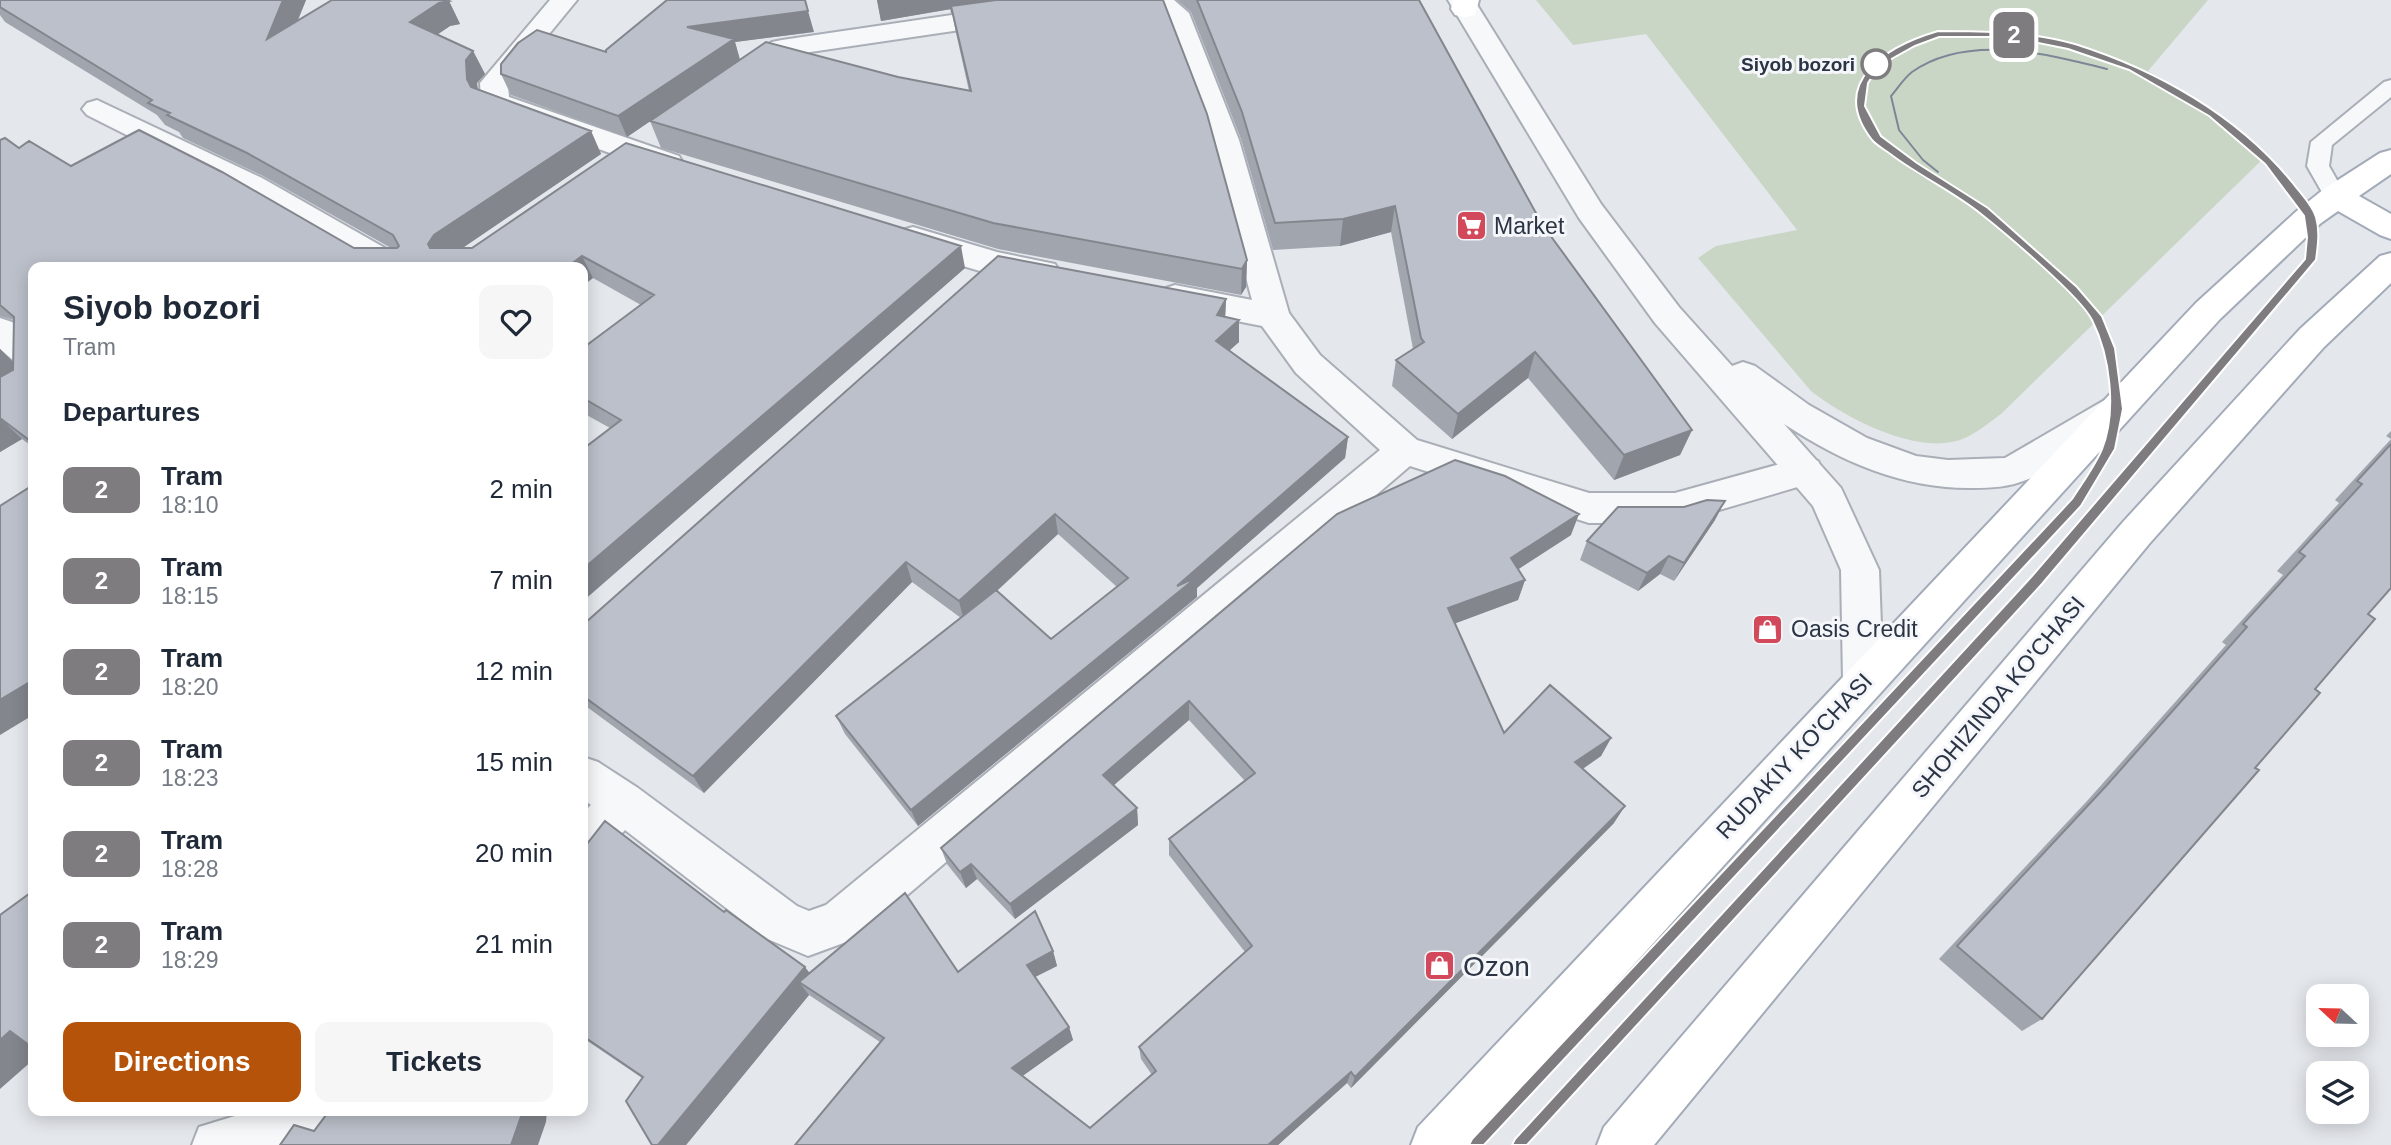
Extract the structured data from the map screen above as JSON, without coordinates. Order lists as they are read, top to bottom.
{
  "streets": {
    "main road": ["SHOHIZINDA KO'CHASI", "RUDAKIY KO'CHASI"]
  },
  "places": {
    "other": ["Siyob bozori"],
    "supermarket": ["Market"],
    "shop": ["Oasis Credit", "Ozon"]
  },
  "lines": ["tram line 2"],
  "north": "left",
  "page": {
    "on_map": "2",
    "heading": [
      ["Siyob bozori", "Tram"],
      "Departures"
    ],
    "list": [
      {
        "mark": "2",
        "name": "Tram",
        "note": "18:10",
        "value": "2 min"
      },
      {
        "mark": "2",
        "name": "Tram",
        "note": "18:15",
        "value": "7 min"
      },
      {
        "mark": "2",
        "name": "Tram",
        "note": "18:20",
        "value": "12 min"
      },
      {
        "mark": "2",
        "name": "Tram",
        "note": "18:23",
        "value": "15 min"
      },
      {
        "mark": "2",
        "name": "Tram",
        "note": "18:28",
        "value": "20 min"
      },
      {
        "mark": "2",
        "name": "Tram",
        "note": "18:29",
        "value": "21 min"
      }
    ],
    "buttons": ["Directions", "Tickets"]
  }
}
